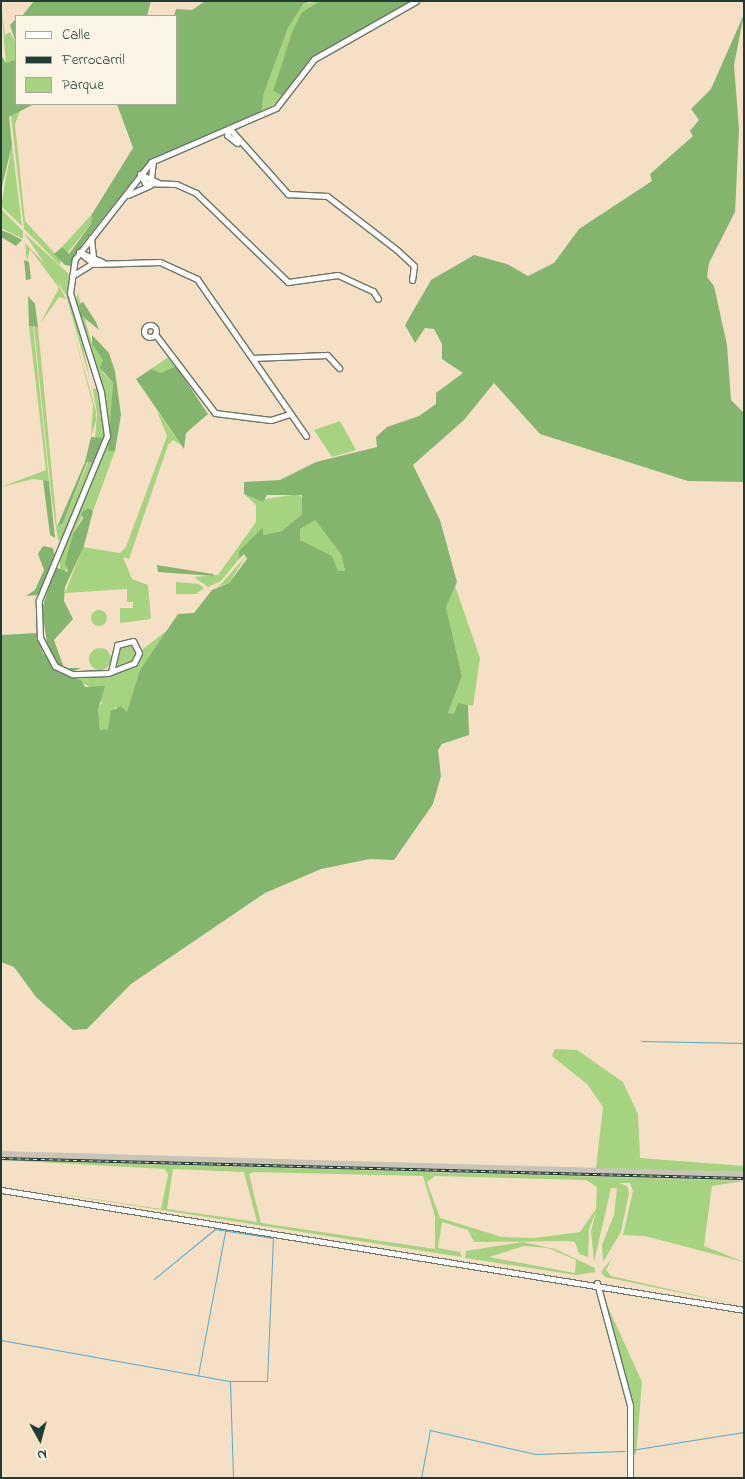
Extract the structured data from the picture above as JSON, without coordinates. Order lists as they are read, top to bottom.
{
  "legend": ["Calle", "Ferrocarril", "Parque"],
  "north": "bottom"
}
